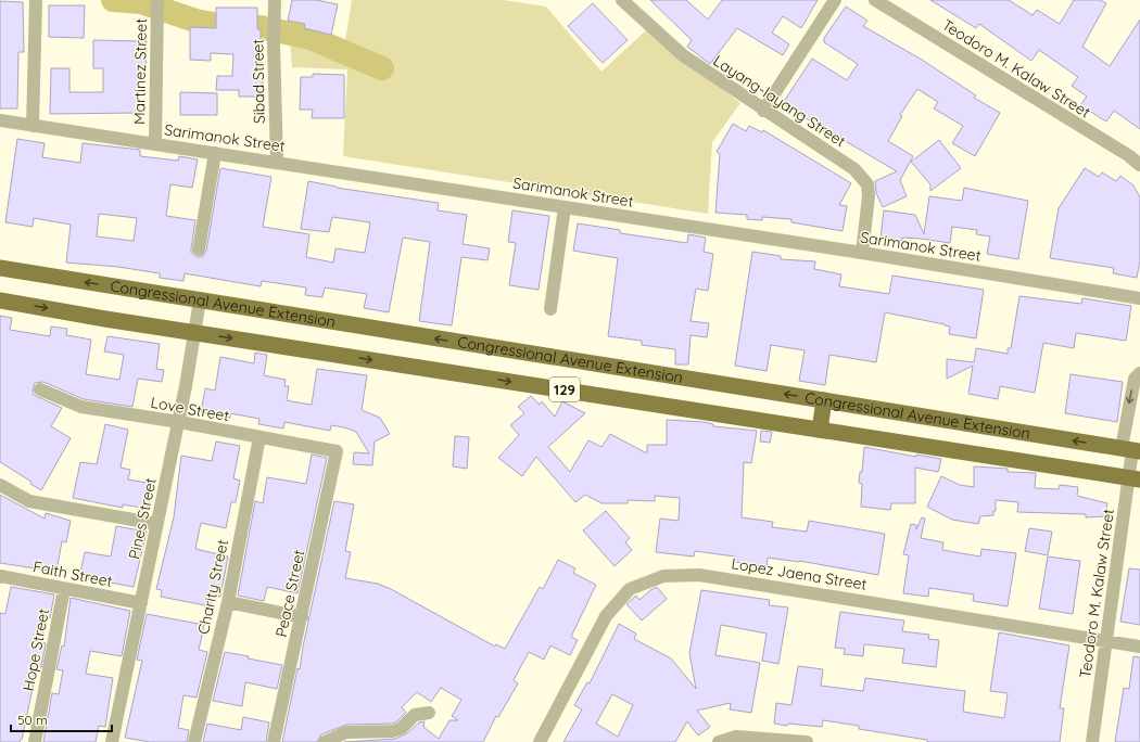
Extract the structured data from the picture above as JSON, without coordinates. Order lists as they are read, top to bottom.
{
  "streets": {
    "main road": ["Congressional Avenue Extension", "129"],
    "street": [
      "Teodoro M. Kalaw Street",
      "Martinez Street",
      "Sibad Street",
      "Layang-layang Street",
      "Sarimanok Street",
      "Love Street",
      "Pines Street",
      "Faith Street",
      "Lopez Jaena Street",
      "Charity Street",
      "Peace Street",
      "Hope Street"
    ]
  },
  "crossings": [
    ["Teodoro M. Kalaw Street", "Congressional Avenue Extension"],
    ["Teodoro M. Kalaw Street", "Lopez Jaena Street"],
    ["Martinez Street", "Sarimanok Street"],
    ["Sibad Street", "Sarimanok Street"],
    ["Layang-layang Street", "Sarimanok Street"],
    ["Congressional Avenue Extension", "Pines Street"],
    ["Love Street", "Pines Street"],
    ["Love Street", "Charity Street"],
    ["Love Street", "Peace Street"],
    ["Pines Street", "Faith Street"],
    ["Faith Street", "Hope Street"]
  ],
  "scale_bar": "50 m"
}
